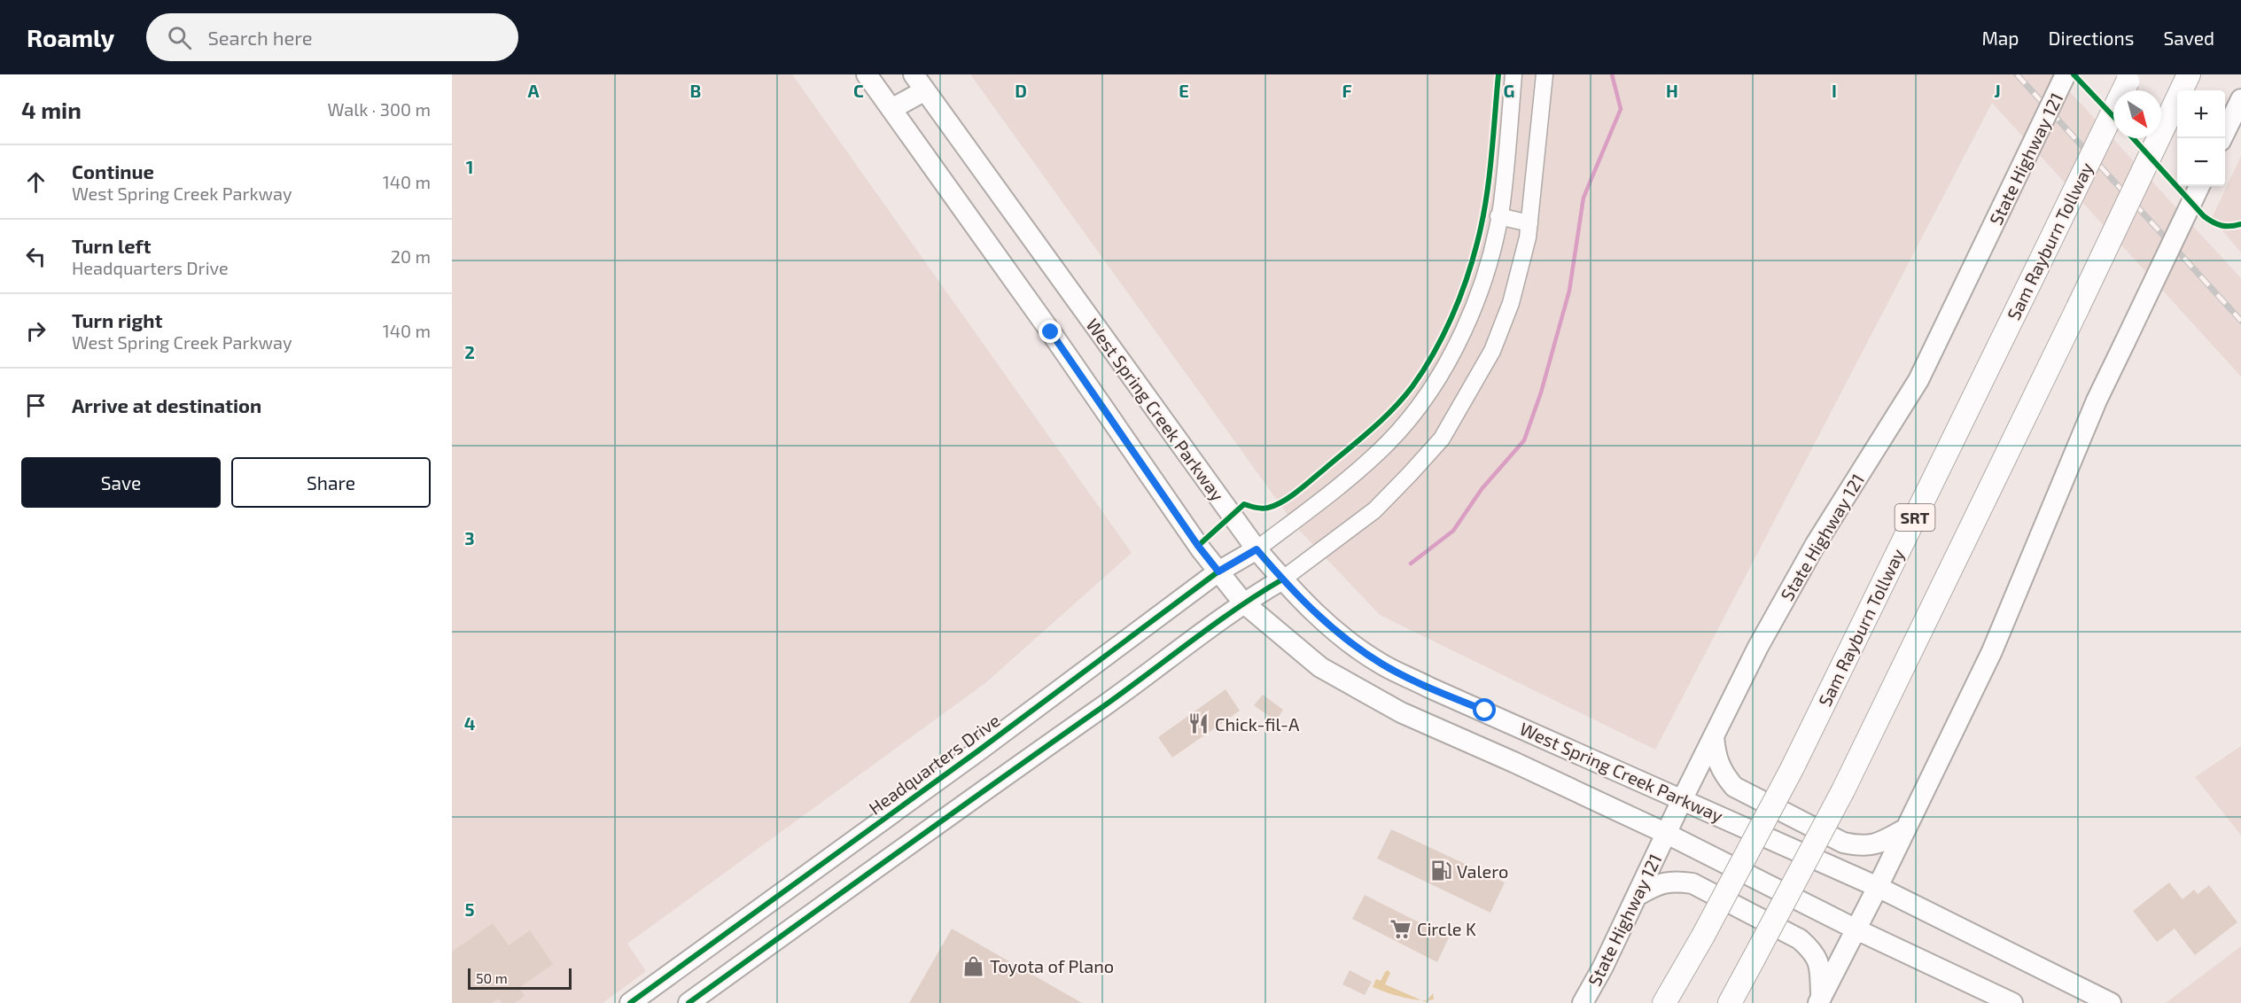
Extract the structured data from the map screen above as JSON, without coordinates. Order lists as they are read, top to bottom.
{
  "streets": {
    "highway": ["Sam Rayburn Tollway", "SRT"],
    "main road": ["State Highway 121", "West Spring Creek Parkway", "Headquarters Drive"]
  },
  "crossings": [
    ["State Highway 121", "West Spring Creek Parkway"],
    ["West Spring Creek Parkway", "Headquarters Drive"]
  ],
  "places": {
    "restaurant": ["Chick-fil-A"],
    "fuel station": ["Valero"],
    "supermarket": ["Circle K"],
    "shop": ["Toyota of Plano"]
  },
  "scale_bar": "50 m",
  "north": "bottom right",
  "page": {
    "header": "Roamly",
    "search": "Search here",
    "nav": ["Map", "Directions", "Saved"],
    "heading": ["4 min", "Walk · 300 m"],
    "map_buttons": ["+", "−"],
    "list": [
      ["Continue", "West Spring Creek Parkway", "140 m"],
      ["Turn left", "Headquarters Drive", "20 m"],
      ["Turn right", "West Spring Creek Parkway", "140 m"],
      "Arrive at destination"
    ],
    "buttons": ["Save", "Share"],
    "scale": "50 m"
  },
  "grid": {
    "columns": [
      "A",
      "B",
      "C",
      "D",
      "E",
      "F",
      "G",
      "H",
      "I",
      "J"
    ],
    "rows": [
      "1",
      "2",
      "3",
      "4",
      "5"
    ]
  }
}
